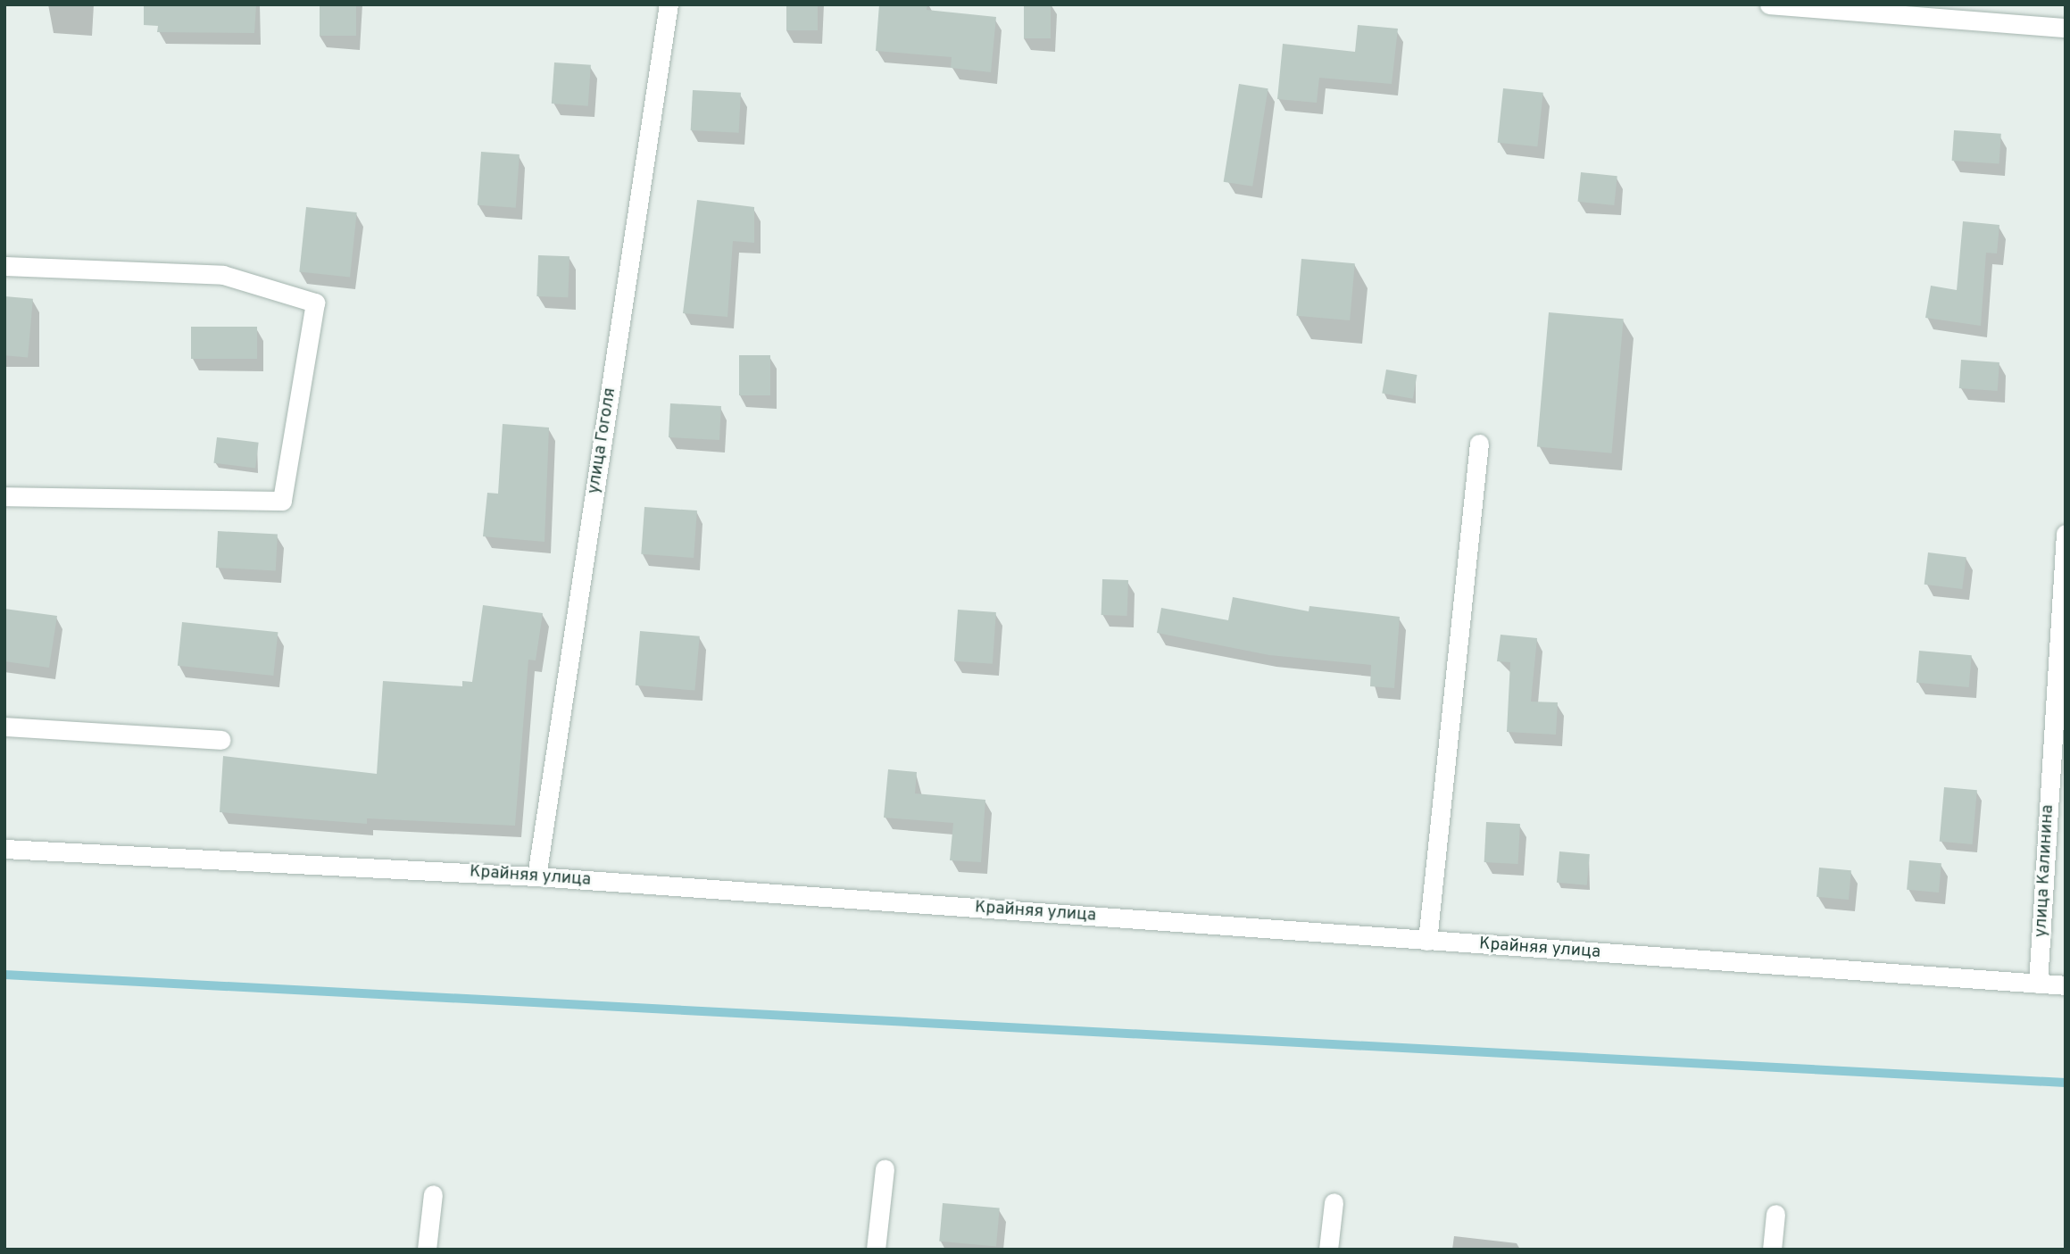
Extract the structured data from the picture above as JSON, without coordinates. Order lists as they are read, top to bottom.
{
  "streets": {
    "main road": ["улица Гоголя", "улица Калинина", "Крайняя улица"]
  },
  "crossings": [
    ["улица Гоголя", "Крайняя улица"],
    ["улица Калинина", "Крайняя улица"]
  ]
}
